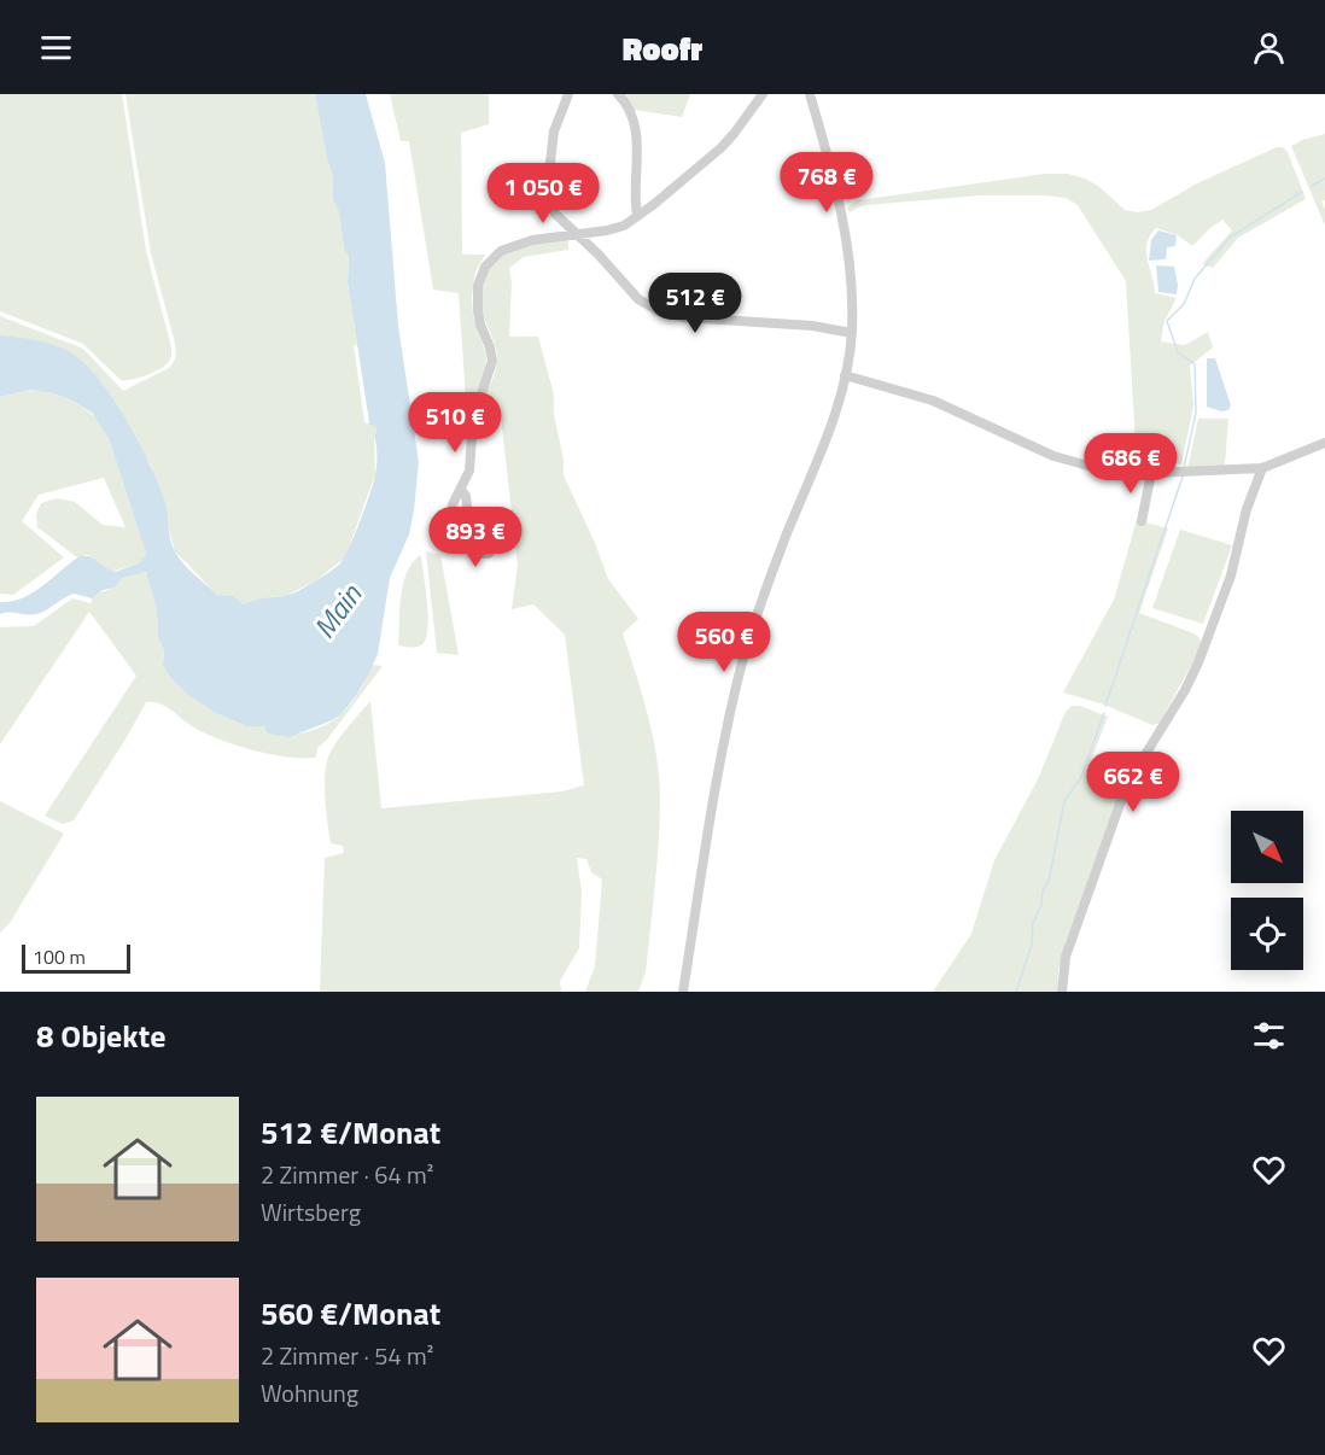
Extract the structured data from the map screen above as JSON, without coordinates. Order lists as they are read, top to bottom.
{
  "water": ["Main"],
  "scale_bar": "100 m",
  "north": "bottom right",
  "page": {
    "header": "Roofr",
    "price": [
      "768 €",
      "1 050 €",
      "512 €",
      "510 €",
      "686 €",
      "893 €",
      "560 €",
      "662 €"
    ],
    "scale": "100 m",
    "heading": "8 Objekte",
    "list": [
      {
        "name": "512 €/Monat",
        "note": "2 Zimmer · 64 m² · Wirtsberg"
      },
      {
        "name": "560 €/Monat",
        "note": "2 Zimmer · 54 m² · Wohnung"
      }
    ]
  }
}
